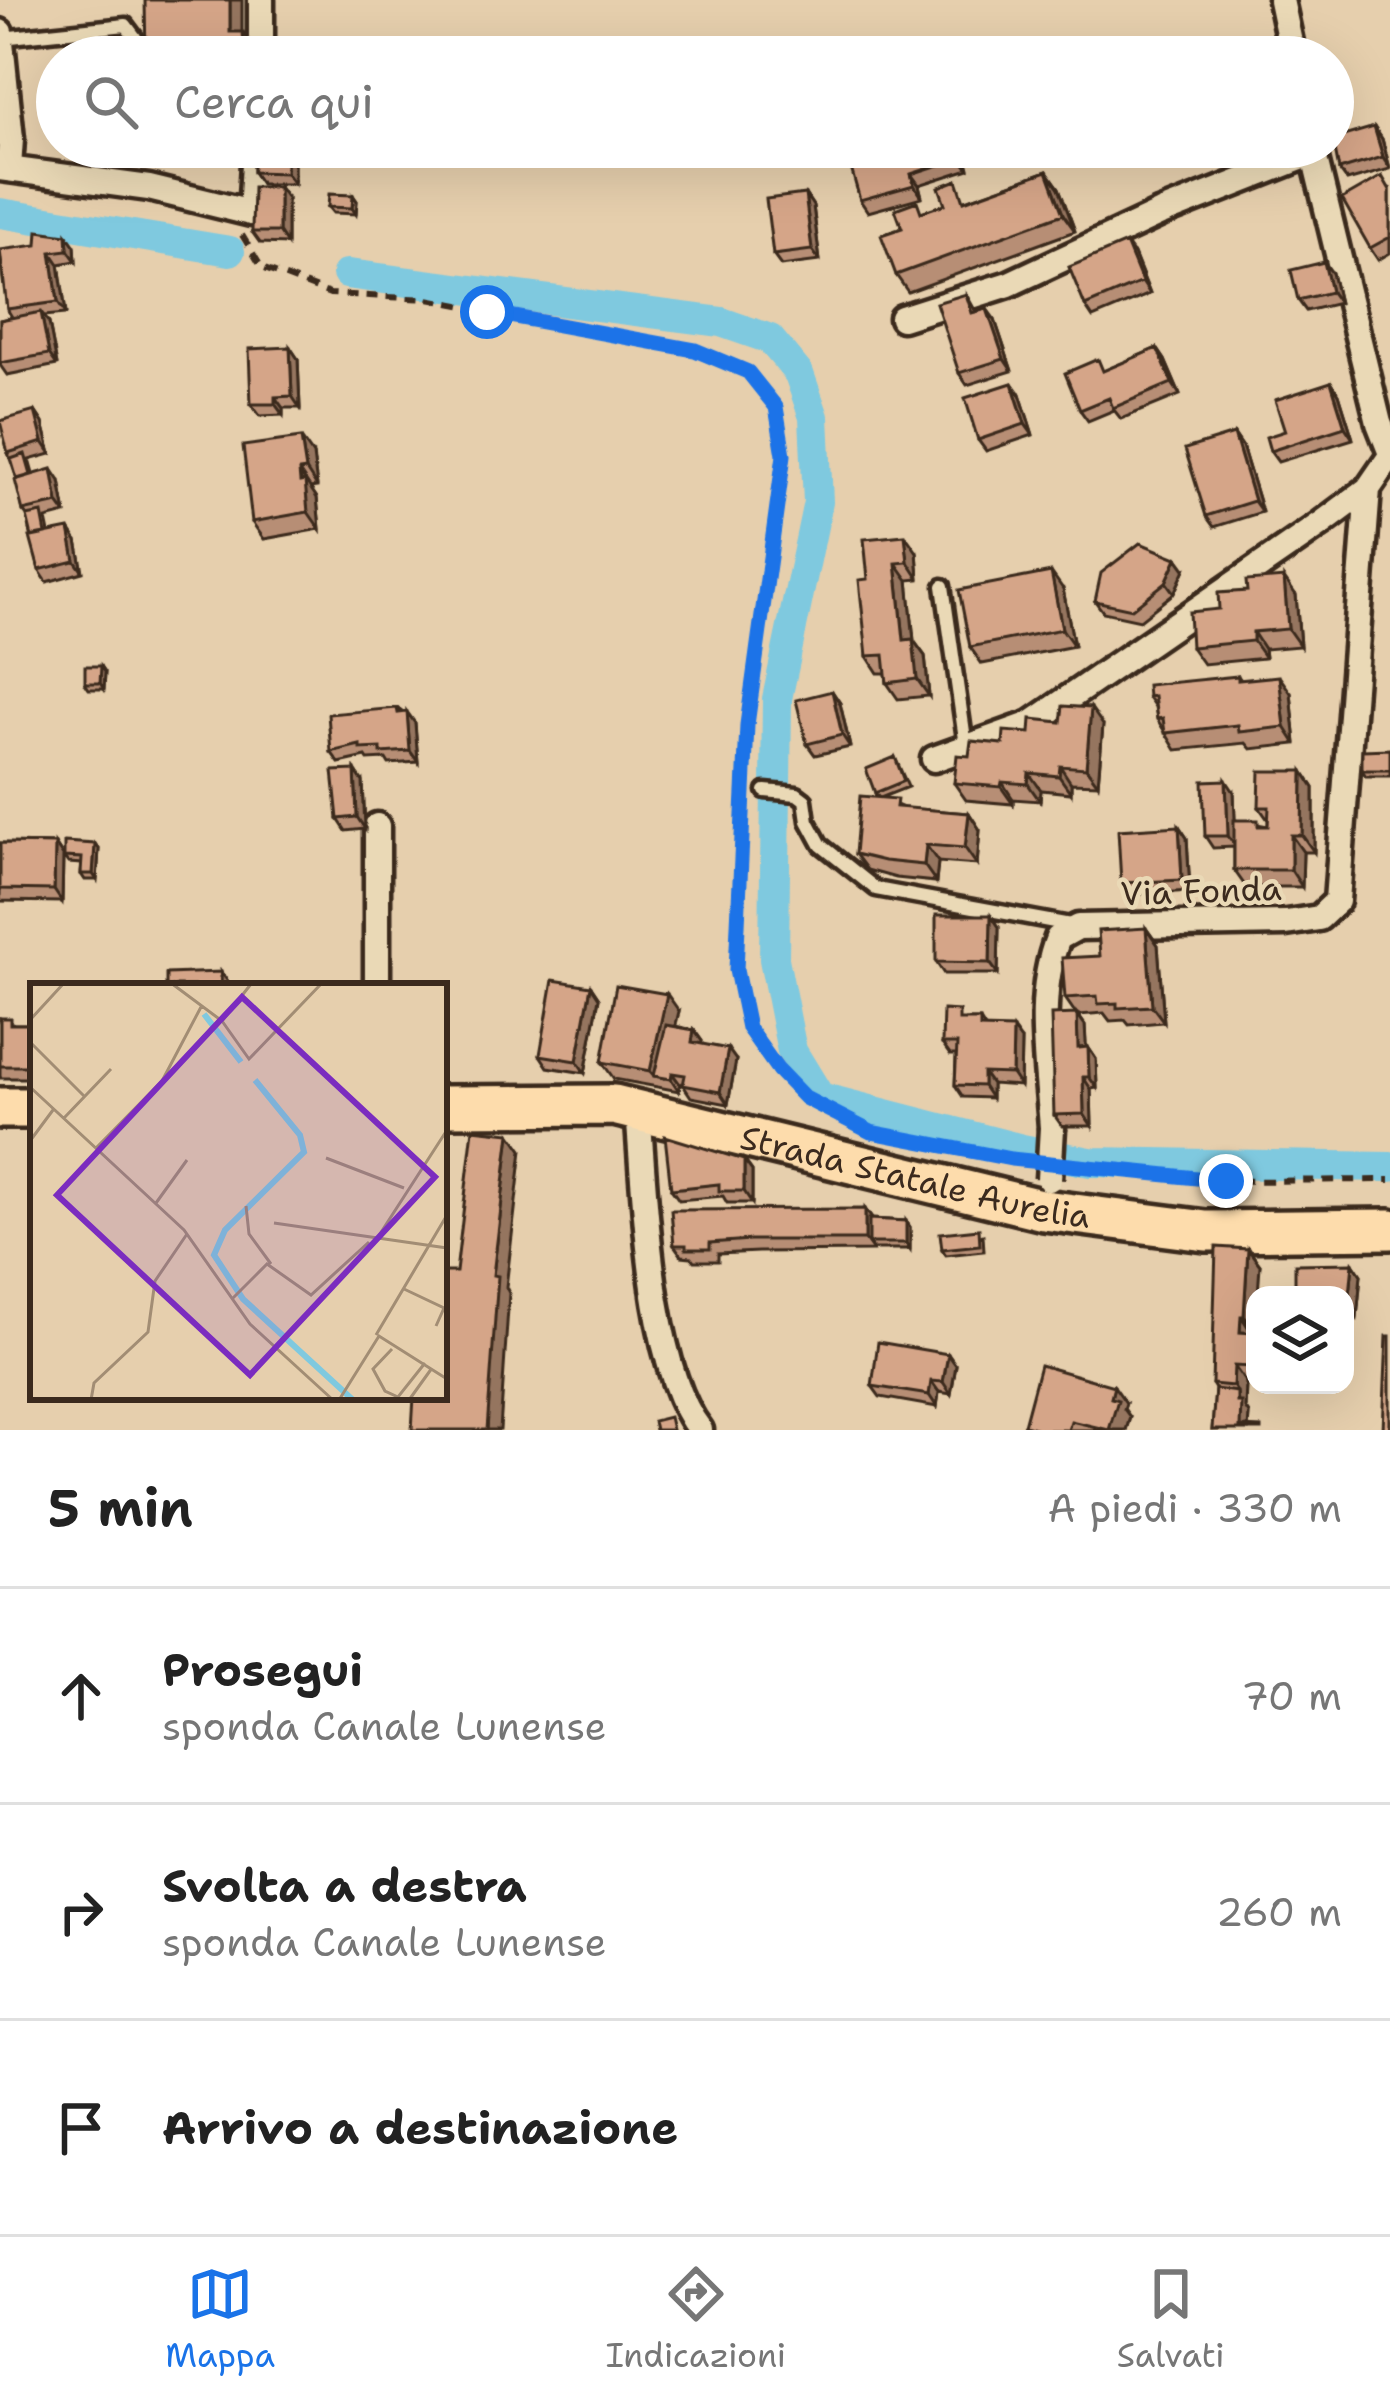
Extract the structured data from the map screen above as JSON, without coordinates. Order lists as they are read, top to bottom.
{
  "streets": {
    "main road": ["Strada Statale Aurelia"],
    "street": ["Via Fonda"]
  },
  "crossings": [
    ["Via Fonda", "Strada Statale Aurelia"]
  ],
  "page": {
    "search": "Cerca qui",
    "heading": ["5 min", "A piedi · 330 m"],
    "list": [
      ["Prosegui", "sponda Canale Lunense", "70 m"],
      ["Svolta a destra", "sponda Canale Lunense", "260 m"],
      "Arrivo a destinazione"
    ],
    "nav": ["Mappa", "Indicazioni", "Salvati"]
  }
}
